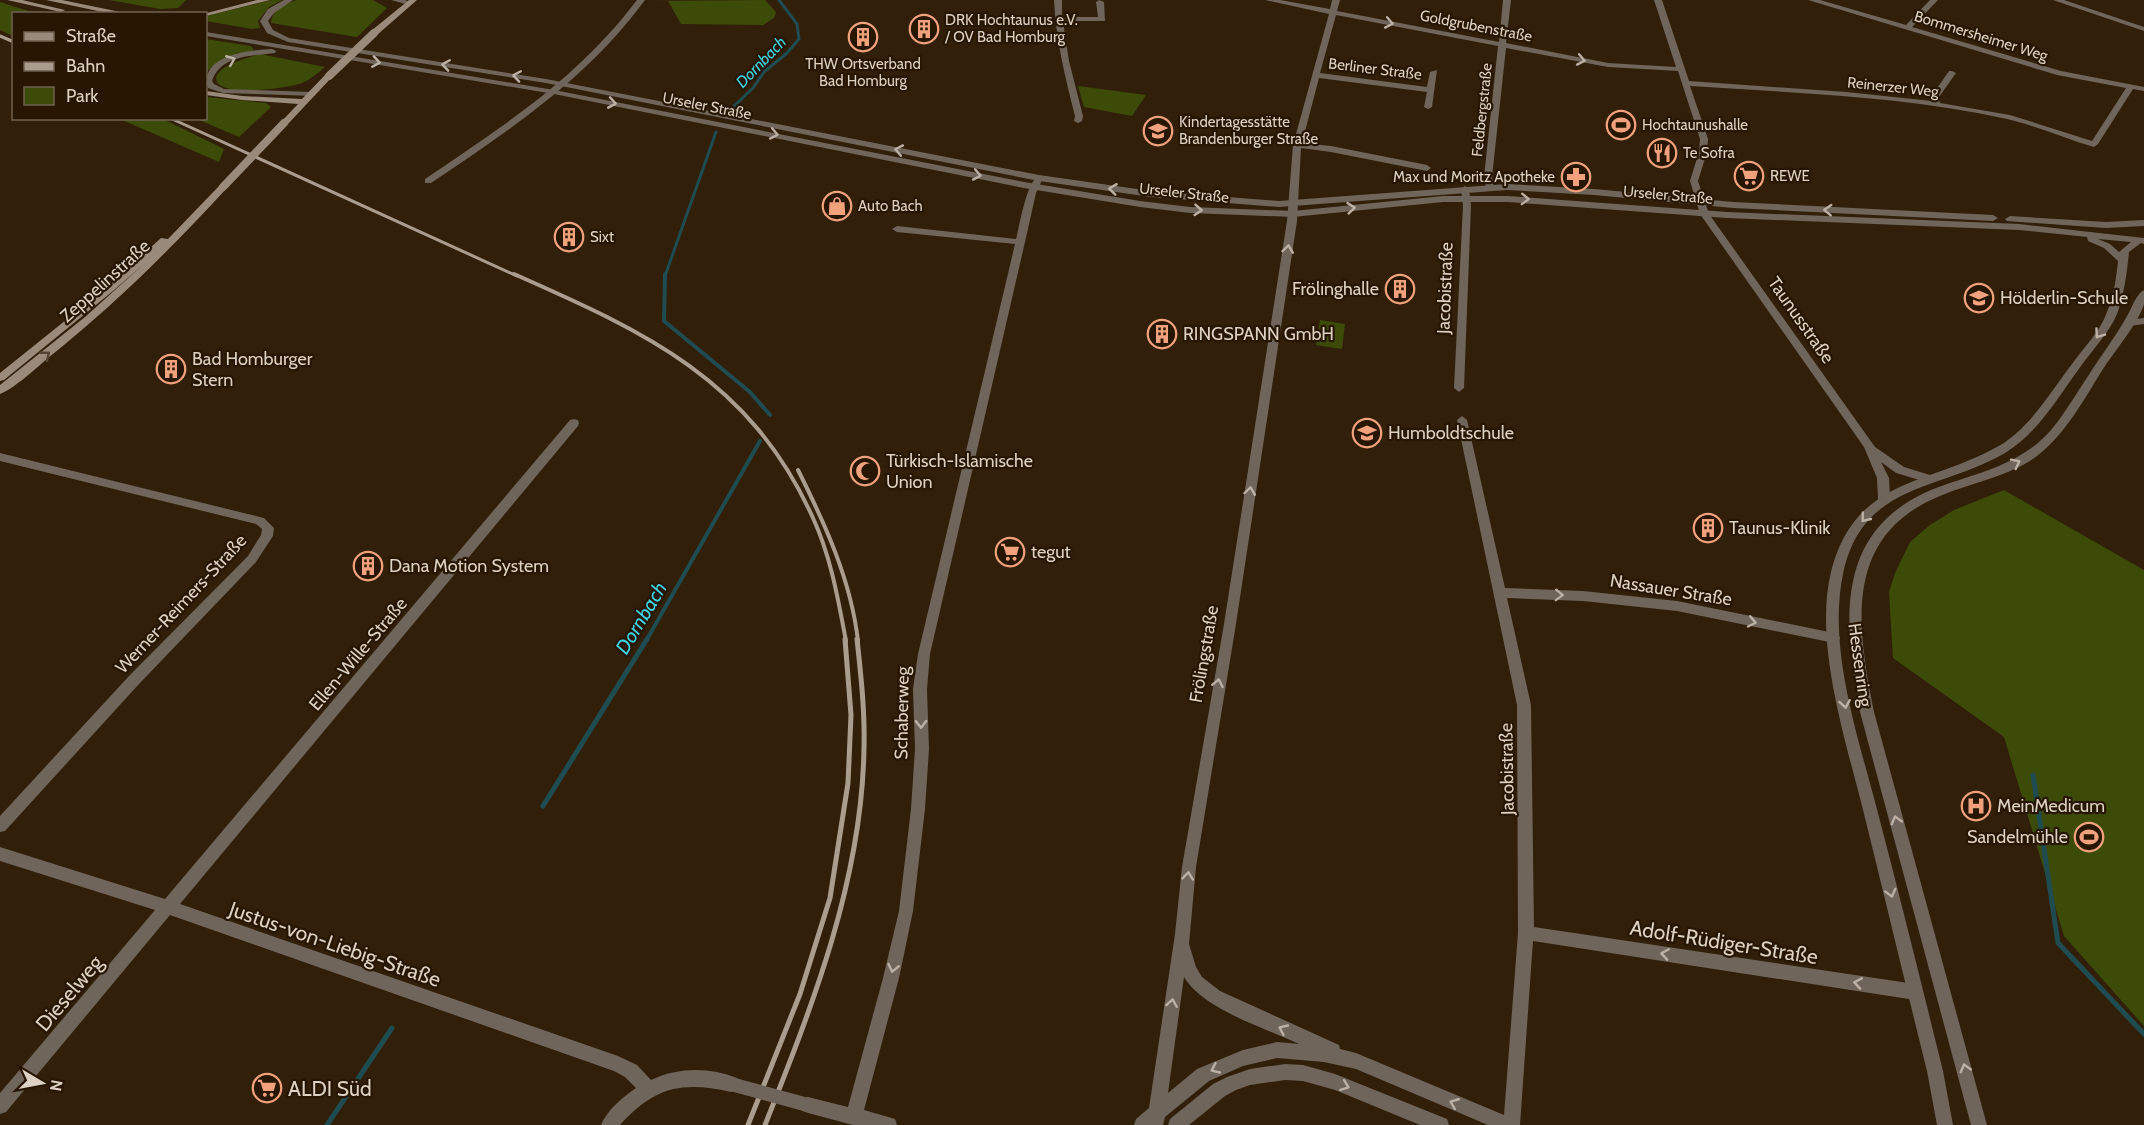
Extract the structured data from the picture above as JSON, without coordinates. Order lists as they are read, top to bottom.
{
  "streets": {
    "main road": ["Zeppelinstraße"],
    "street": [
      "Goldgrubenstraße",
      "Bommersheimer Weg",
      "Berliner Straße",
      "Reinerzer Weg",
      "Urseler Straße",
      "Feldbergstraße",
      "Jacobistraße",
      "Taunusstraße",
      "Nassauer Straße",
      "Werner-Reimers-Straße",
      "Ellen-Wille-Straße",
      "Frölingstraße",
      "Hessenring",
      "Schaberweg",
      "Adolf-Rüdiger-Straße",
      "Justus-von-Liebig-Straße",
      "Dieselweg"
    ]
  },
  "crossings": [
    ["Goldgrubenstraße", "Berliner Straße"],
    ["Goldgrubenstraße", "Feldbergstraße"],
    ["Goldgrubenstraße", "Taunusstraße"],
    ["Bommersheimer Weg", "Reinerzer Weg"],
    ["Berliner Straße", "Urseler Straße"],
    ["Berliner Straße", "Frölingstraße"],
    ["Reinerzer Weg", "Taunusstraße"],
    ["Urseler Straße", "Feldbergstraße"],
    ["Urseler Straße", "Jacobistraße"],
    ["Urseler Straße", "Taunusstraße"],
    ["Urseler Straße", "Frölingstraße"],
    ["Urseler Straße", "Hessenring"],
    ["Urseler Straße", "Schaberweg"],
    ["Jacobistraße", "Nassauer Straße"],
    ["Jacobistraße", "Adolf-Rüdiger-Straße"],
    ["Taunusstraße", "Hessenring"],
    ["Nassauer Straße", "Hessenring"],
    ["Ellen-Wille-Straße", "Justus-von-Liebig-Straße"],
    ["Ellen-Wille-Straße", "Dieselweg"],
    ["Hessenring", "Adolf-Rüdiger-Straße"],
    ["Justus-von-Liebig-Straße", "Dieselweg"]
  ],
  "one_way": [
    "Goldgrubenstraße",
    "Nassauer Straße",
    "Frölingstraße",
    "Schaberweg",
    "Adolf-Rüdiger-Straße"
  ],
  "water": ["Dornbach"],
  "places": {
    "building": [
      "DRK Hochtaunus e.V. / OV Bad Homburg",
      "THW Ortsverband Bad Homburg",
      "Sixt",
      "Frölinghalle",
      "RINGSPANN GmbH",
      "Bad Homburger Stern",
      "Taunus-Klinik",
      "Dana Motion System"
    ],
    "sports": ["Hochtaunushalle", "Sandelmühle"],
    "school or university": ["Kindertagesstätte Brandenburger Straße", "Hölderlin-Schule", "Humboldtschule"],
    "restaurant": ["Te Sofra"],
    "supermarket": ["REWE", "tegut", "ALDI Süd"],
    "pharmacy": ["Max und Moritz Apotheke"],
    "shop": ["Auto Bach"],
    "mosque": ["Türkisch-Islamische Union"],
    "hospital": ["MeinMedicum"]
  },
  "legend": ["Straße", "Bahn", "Park"],
  "north": "right"
}
